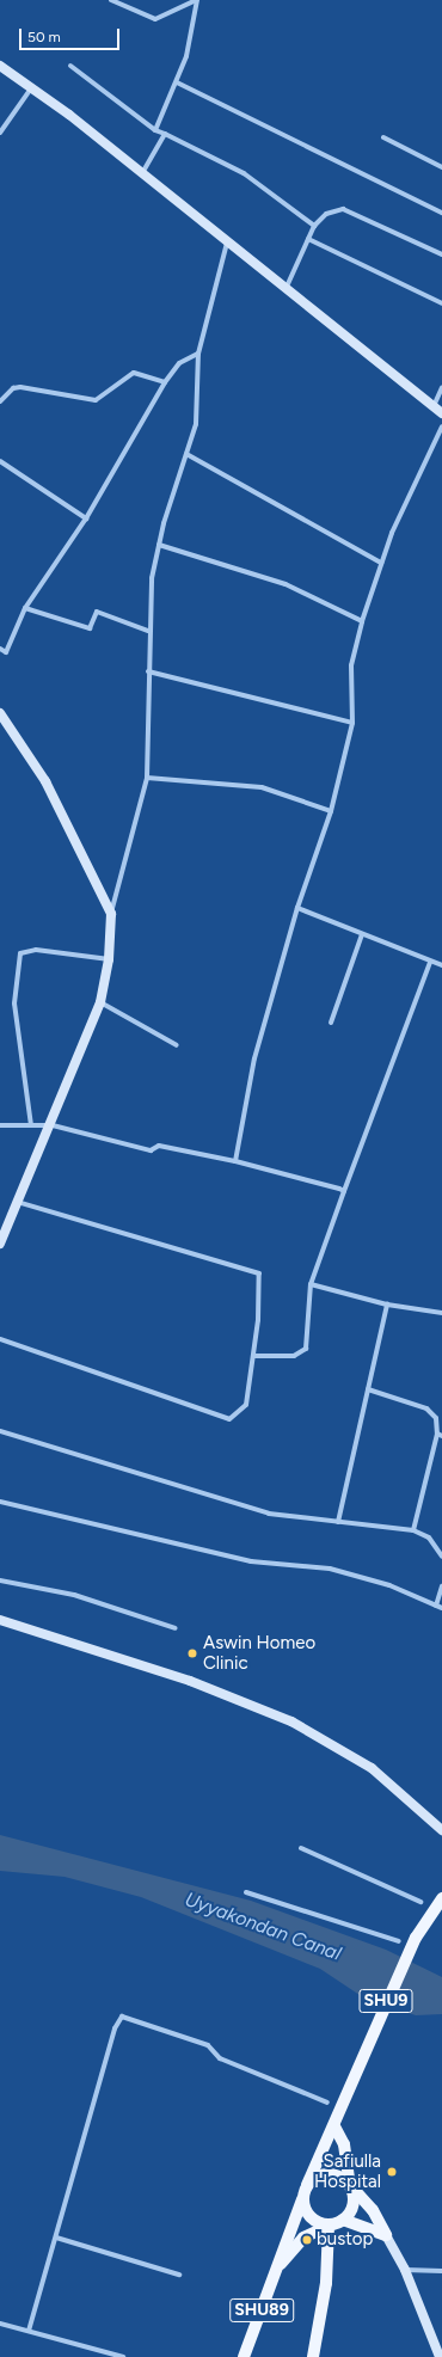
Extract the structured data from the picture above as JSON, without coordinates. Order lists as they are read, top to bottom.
{
  "streets": {
    "main road": ["SHU9", "SHU89"]
  },
  "crossings": [
    ["SHU9", "SHU89"]
  ],
  "water": ["Uyyakondan Canal"],
  "places": ["Aswin Homeo Clinic", "Safiulla Hospital", "bustop"],
  "scale_bar": "50 m"
}
